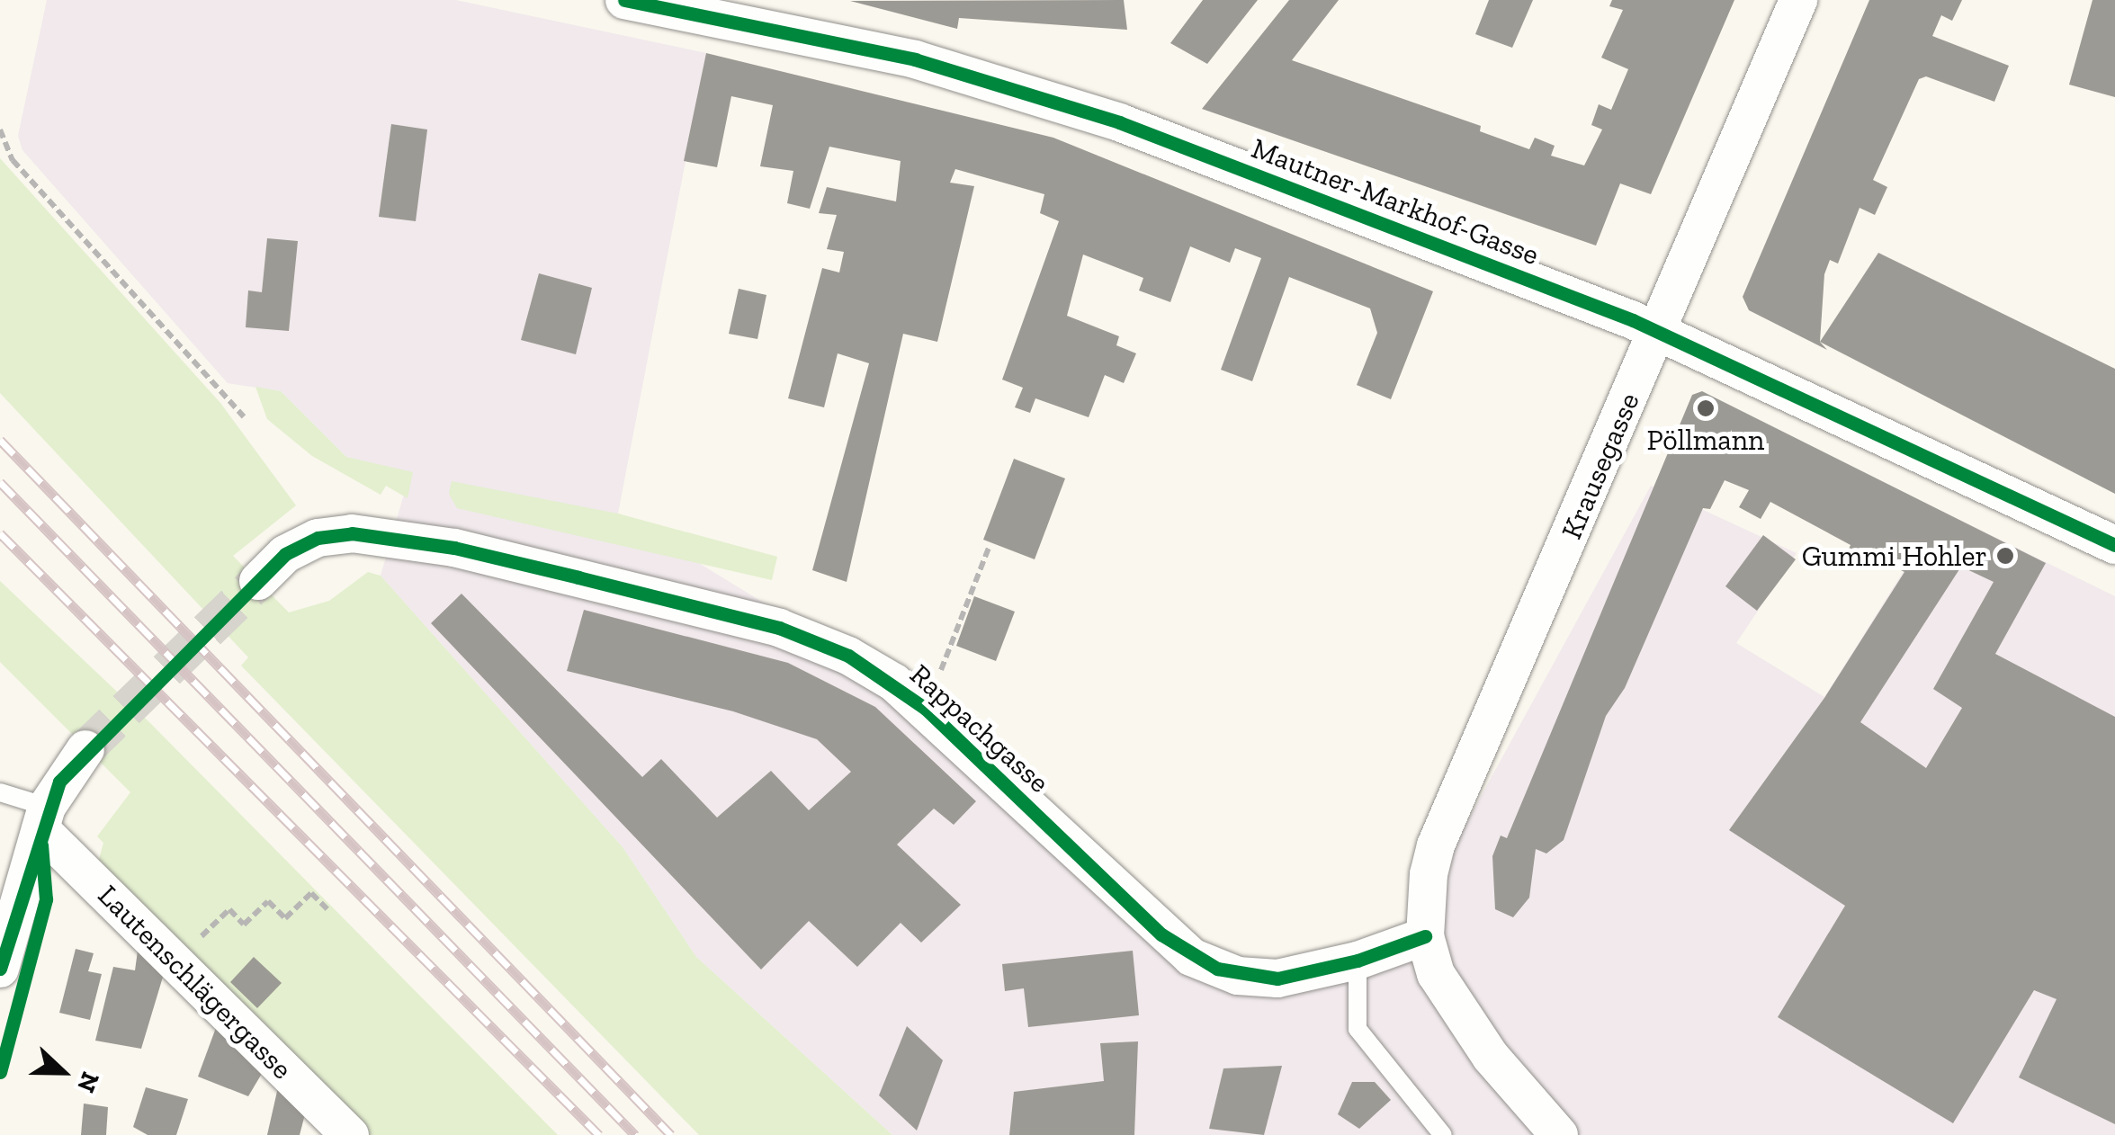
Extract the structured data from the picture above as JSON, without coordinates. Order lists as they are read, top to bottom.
{
  "streets": {
    "street": [
      "Mautner-Markhof-Gasse",
      "Krausegasse",
      "Rappachgasse",
      "Lautenschlägergasse"
    ]
  },
  "crossings": [
    ["Mautner-Markhof-Gasse", "Krausegasse"],
    ["Krausegasse", "Rappachgasse"]
  ],
  "places": ["Pöllmann", "Gummi Hohler"],
  "north": "right"
}
